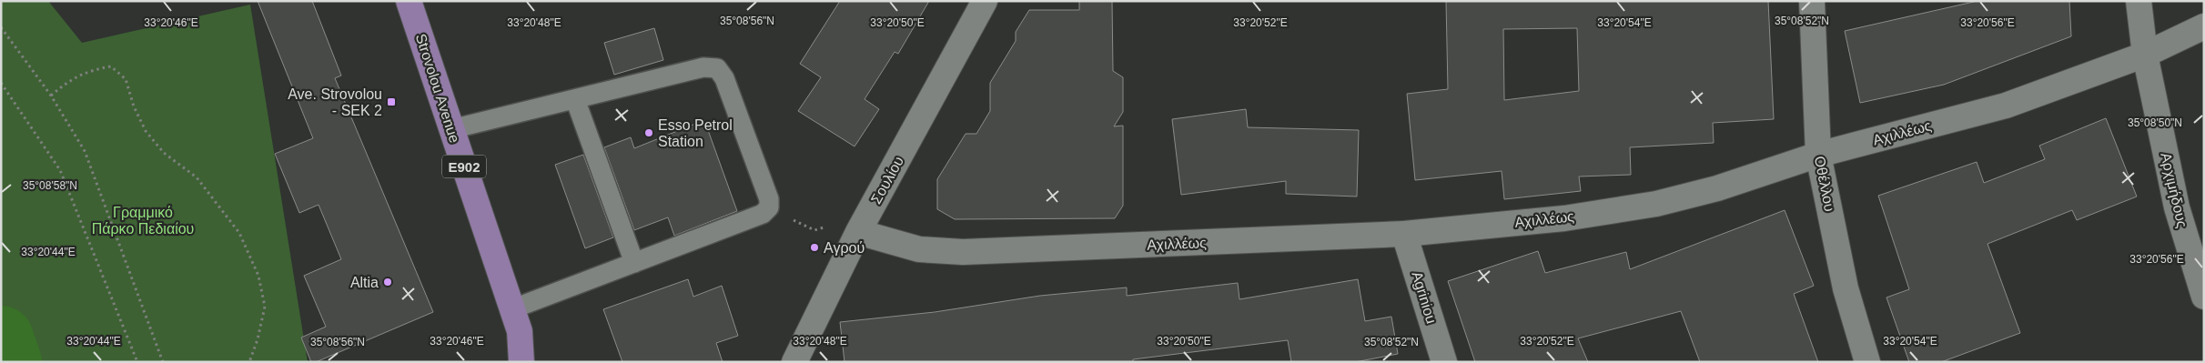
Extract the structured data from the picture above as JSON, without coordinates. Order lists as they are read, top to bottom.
{
  "streets": {
    "main road": ["Strovolou Avenue", "E902"],
    "street": [
      "Αχιλλέως",
      "Σουλίου",
      "Οθέλλου",
      "Αρχιμήδους",
      "Agriniou"
    ]
  },
  "crossings": [
    ["Αχιλλέως", "Σουλίου"],
    ["Αχιλλέως", "Οθέλλου"],
    ["Αχιλλέως", "Αρχιμήδους"],
    ["Αχιλλέως", "Agriniou"]
  ],
  "parks": ["Γραμμικό Πάρκο Πεδιαίου"],
  "places": {
    "transit": ["Ave. Strovolou - SEK 2"],
    "other": ["Esso Petrol Station", "Αγρού", "Altia"]
  },
  "coordinates": [
    "35°08'56\"N",
    "35°08'52\"N",
    "33°20'46\"E",
    "33°20'48\"E",
    "33°20'54\"E",
    "33°20'50\"E",
    "33°20'52\"E",
    "33°20'56\"E",
    "35°08'50\"N",
    "35°08'58\"N",
    "33°20'44\"E"
  ]
}
